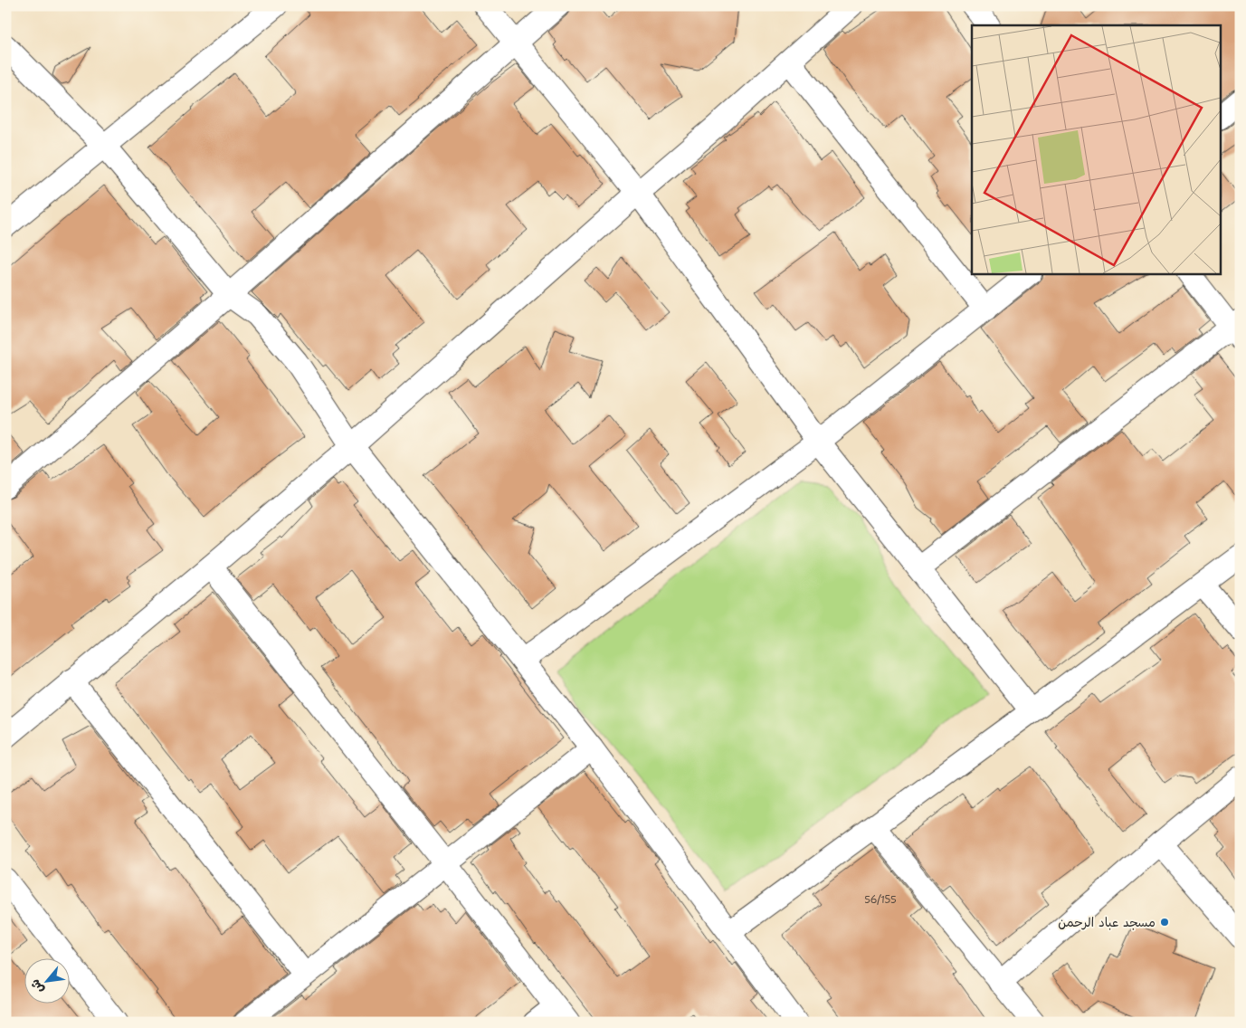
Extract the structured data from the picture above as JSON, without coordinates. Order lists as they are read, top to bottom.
{
  "places": ["مسجد عباد الرحمن"],
  "house_numbers": ["56/155"],
  "north": "bottom left"
}
